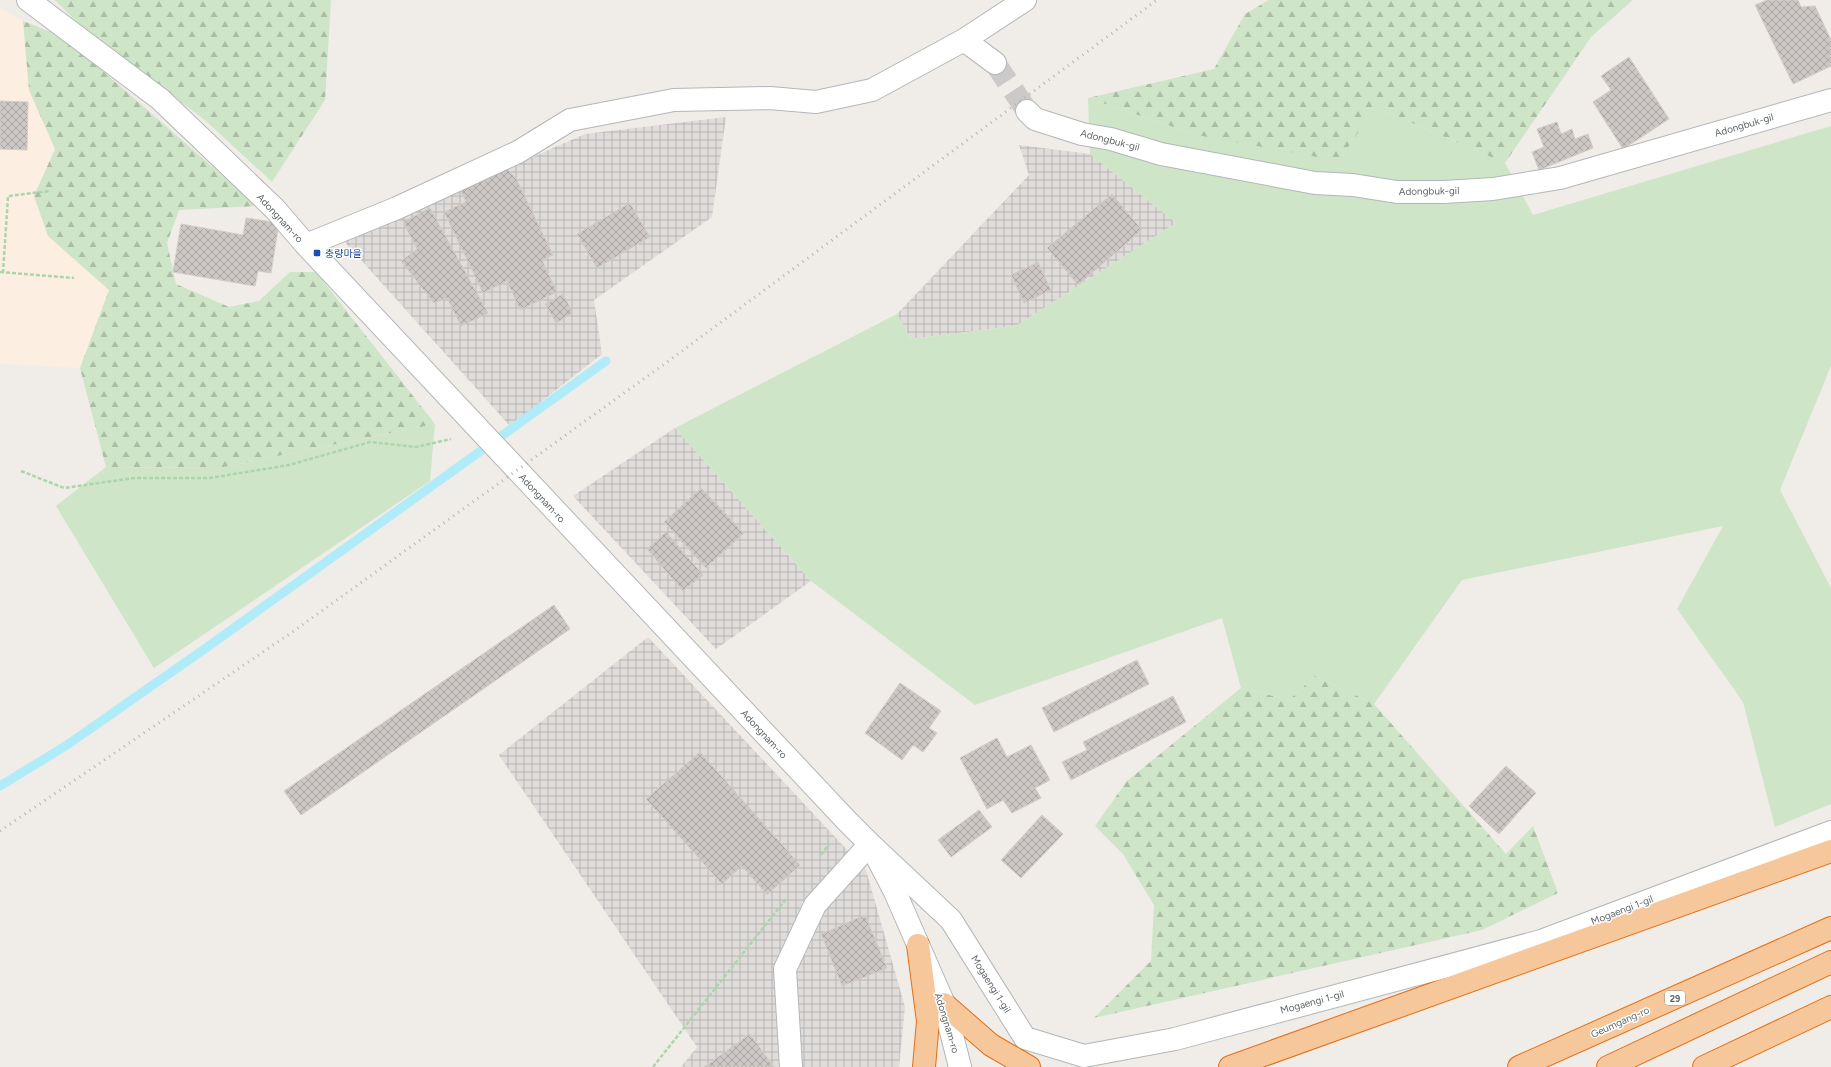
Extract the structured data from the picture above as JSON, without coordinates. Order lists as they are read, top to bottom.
{
  "streets": {
    "highway": ["29", "Geumgang-ro"],
    "street": ["Adongbuk-gil", "Adongnam-ro", "Mogaengi 1-gil"]
  },
  "crossings": [
    ["Adongnam-ro", "Mogaengi 1-gil"]
  ],
  "places": {
    "transit": ["충량마을"]
  }
}
